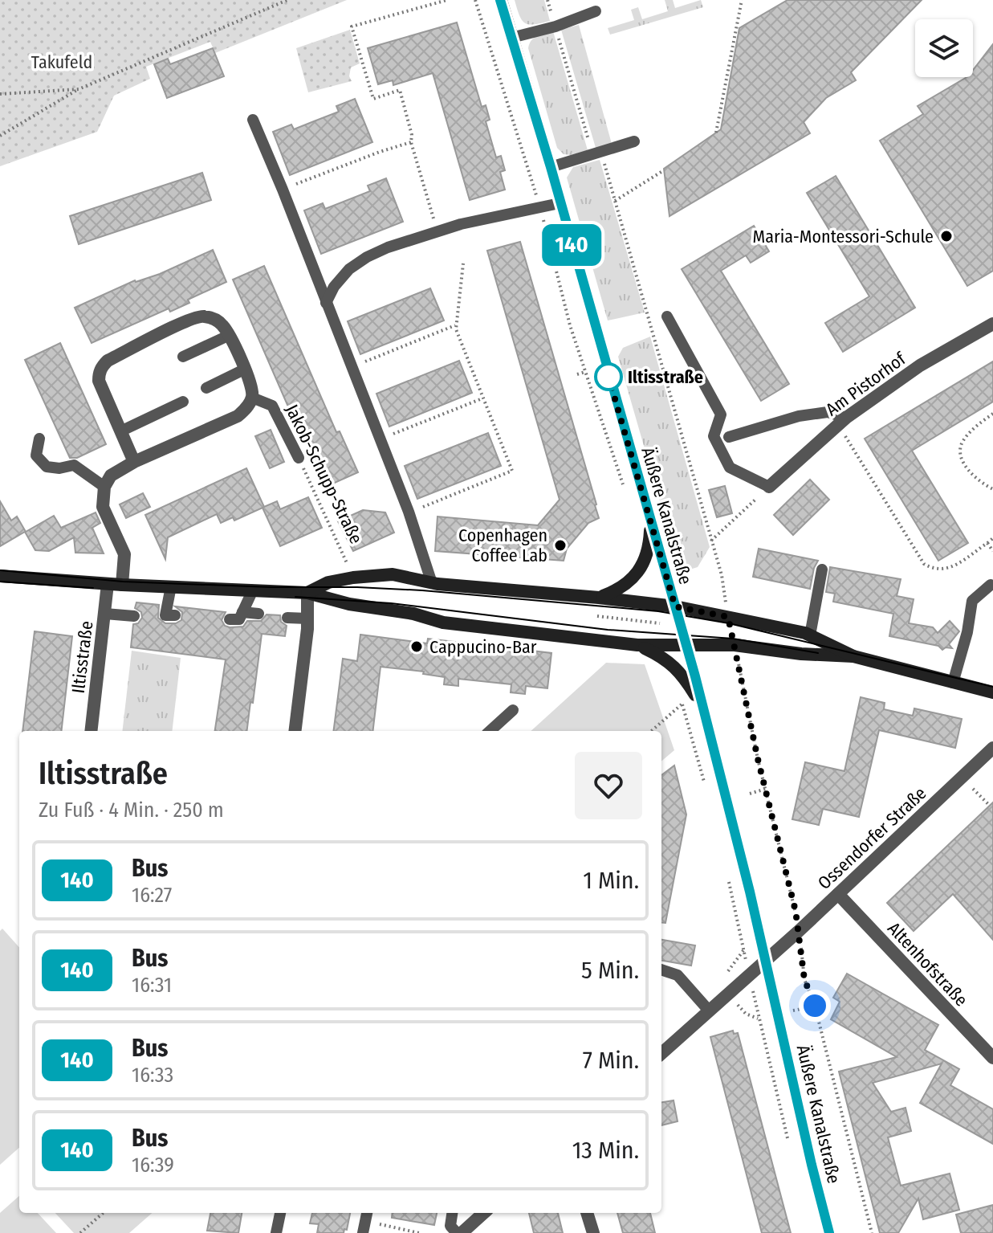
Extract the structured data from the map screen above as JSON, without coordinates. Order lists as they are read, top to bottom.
{
  "streets": {
    "street": [
      "Am Pistorhof",
      "Äußere Kanalstraße",
      "Iltisstraße",
      "Ossendorfer Straße",
      "Altenhofstraße"
    ],
    "lane": ["Jakob-Schupp-Straße"]
  },
  "crossings": [
    ["Äußere Kanalstraße", "Ossendorfer Straße"],
    ["Ossendorfer Straße", "Altenhofstraße"]
  ],
  "parks": ["Takufeld"],
  "places": [
    "Maria-Montessori-Schule",
    "Iltisstraße",
    "Copenhagen Coffee Lab",
    "Cappucino-Bar"
  ],
  "lines": ["bus line 140"],
  "page": {
    "on_map": "140",
    "heading": ["Iltisstraße", "Zu Fuß · 4 Min. · 250 m"],
    "list": [
      {
        "mark": "140",
        "name": "Bus",
        "note": "16:27",
        "value": "1 Min."
      },
      {
        "mark": "140",
        "name": "Bus",
        "note": "16:31",
        "value": "5 Min."
      },
      {
        "mark": "140",
        "name": "Bus",
        "note": "16:33",
        "value": "7 Min."
      },
      {
        "mark": "140",
        "name": "Bus",
        "note": "16:39",
        "value": "13 Min."
      }
    ]
  }
}
